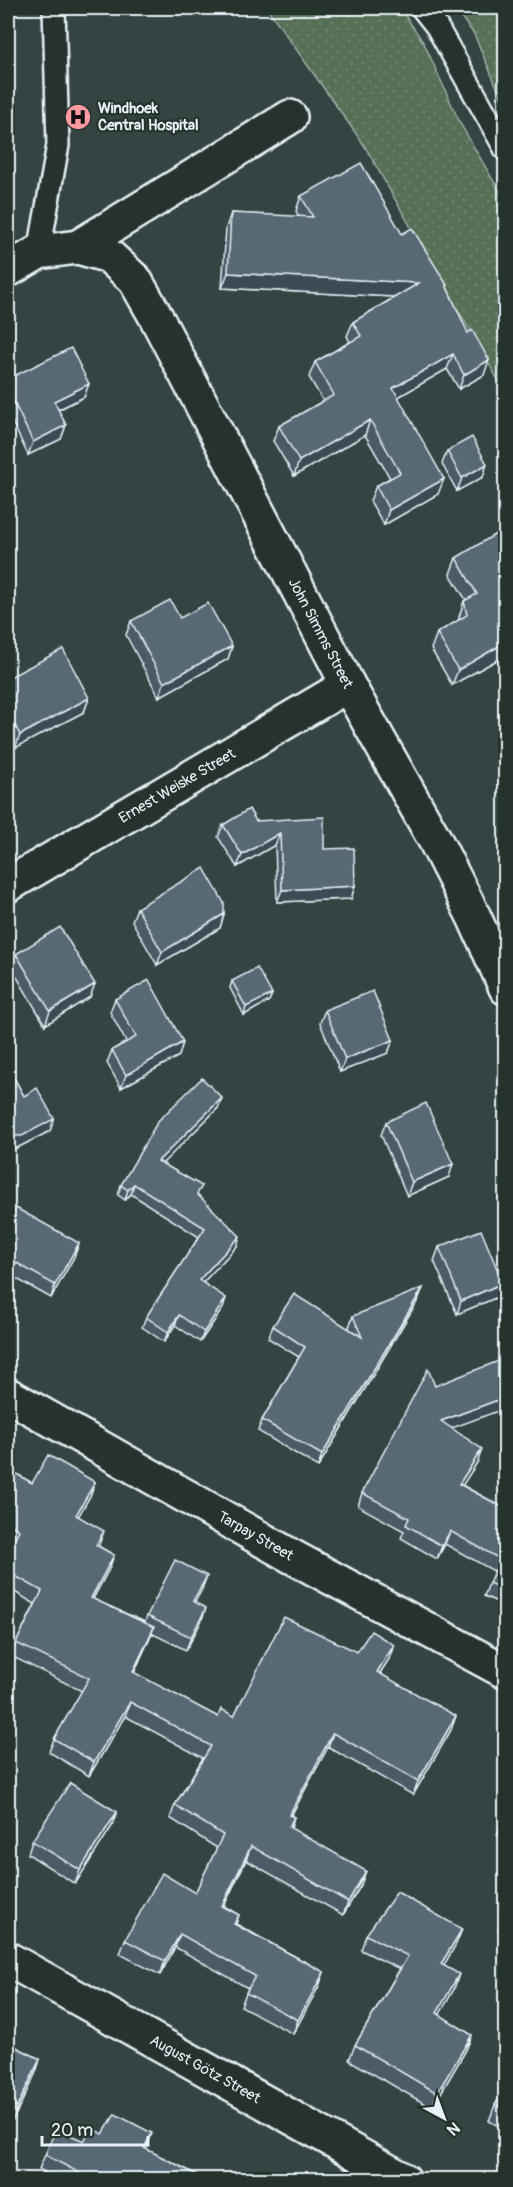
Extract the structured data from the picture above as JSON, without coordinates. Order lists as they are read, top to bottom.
{
  "streets": {
    "street": [
      "John Simms Street",
      "Ernest Weiske Street",
      "Tarpay Street",
      "August Götz Street"
    ]
  },
  "crossings": [
    ["John Simms Street", "Ernest Weiske Street"]
  ],
  "places": {
    "hospital": ["Windhoek Central Hospital"]
  },
  "scale_bar": "20 m",
  "north": "bottom right"
}
